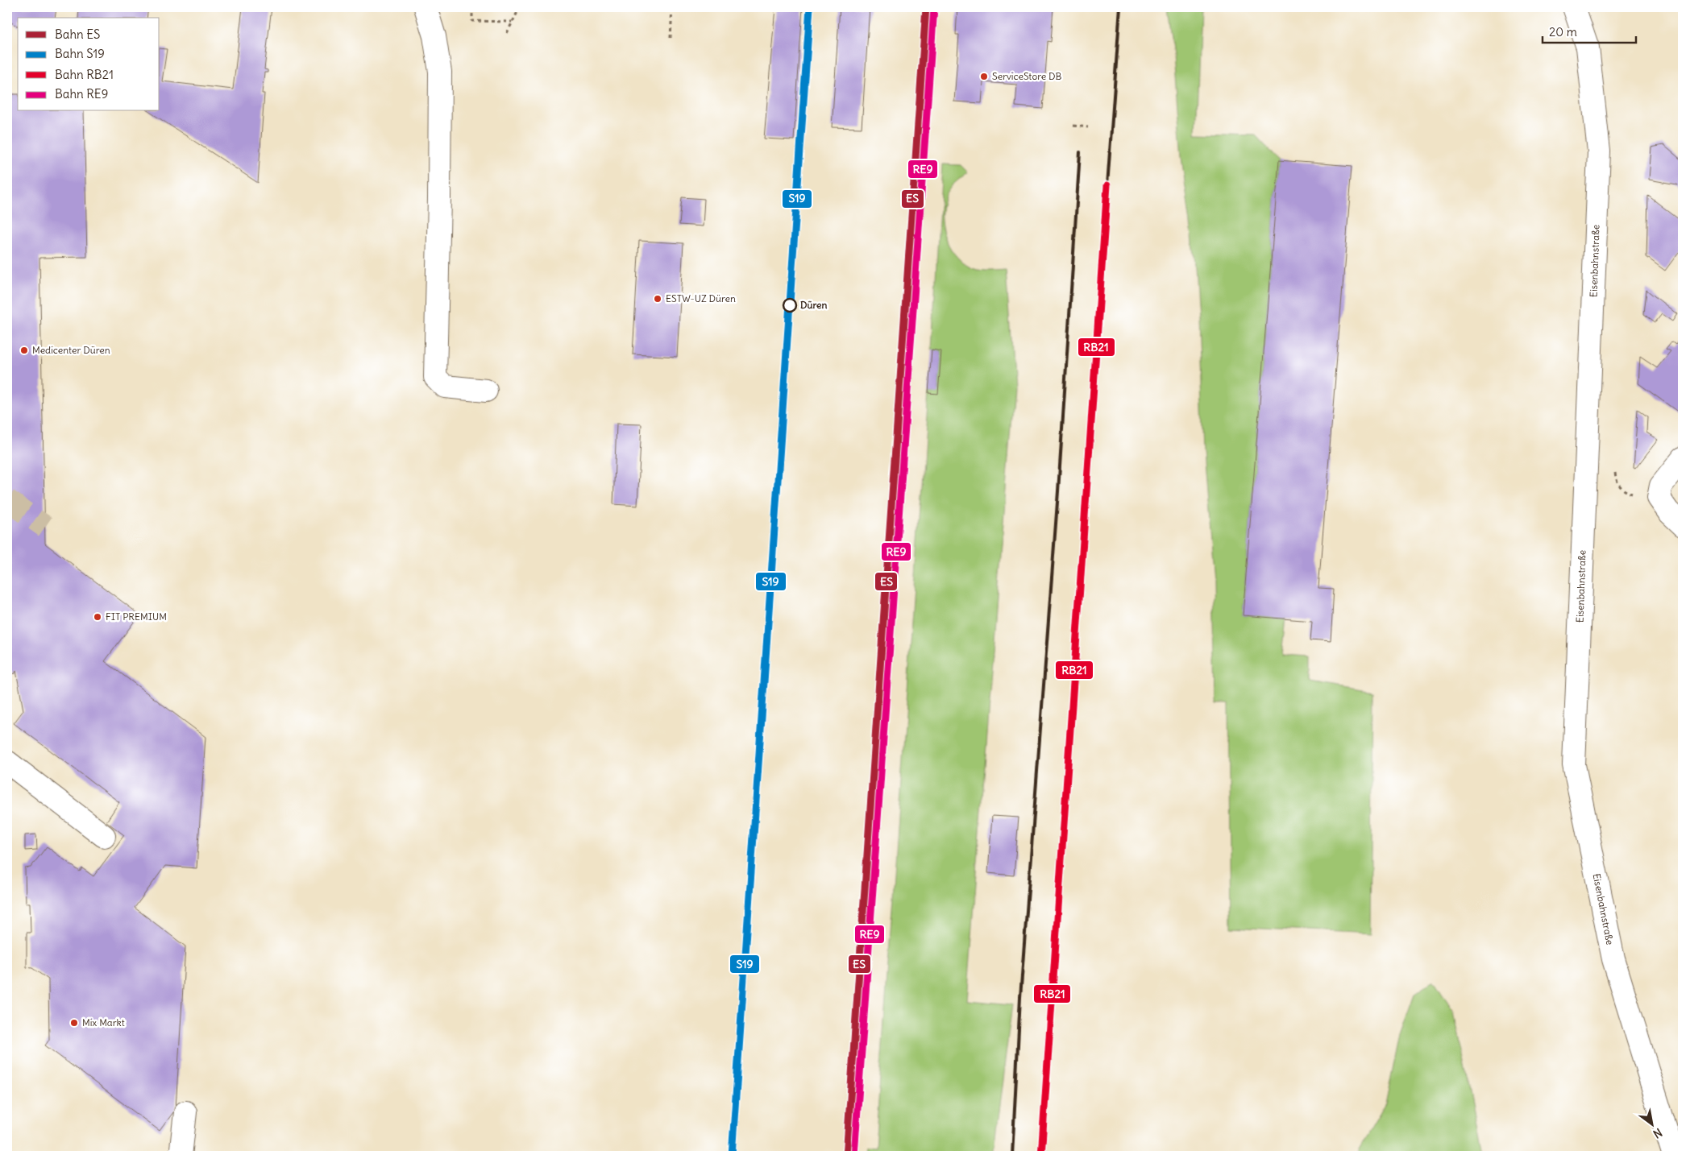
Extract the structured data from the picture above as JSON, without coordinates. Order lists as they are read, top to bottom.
{
  "streets": {
    "street": ["Eisenbahnstraße"]
  },
  "places": [
    "ServiceStore DB",
    "ESTW-UZ Düren",
    "Düren",
    "Medicenter Düren",
    "FIT PREMIUM",
    "Mix Markt"
  ],
  "lines": [
    "rail line ES",
    "rail line S19",
    "rail line RE9",
    "rail line RB21"
  ],
  "legend": [
    "Bahn ES",
    "Bahn S19",
    "Bahn RB21",
    "Bahn RE9"
  ],
  "scale_bar": "20 m",
  "north": "bottom right"
}
